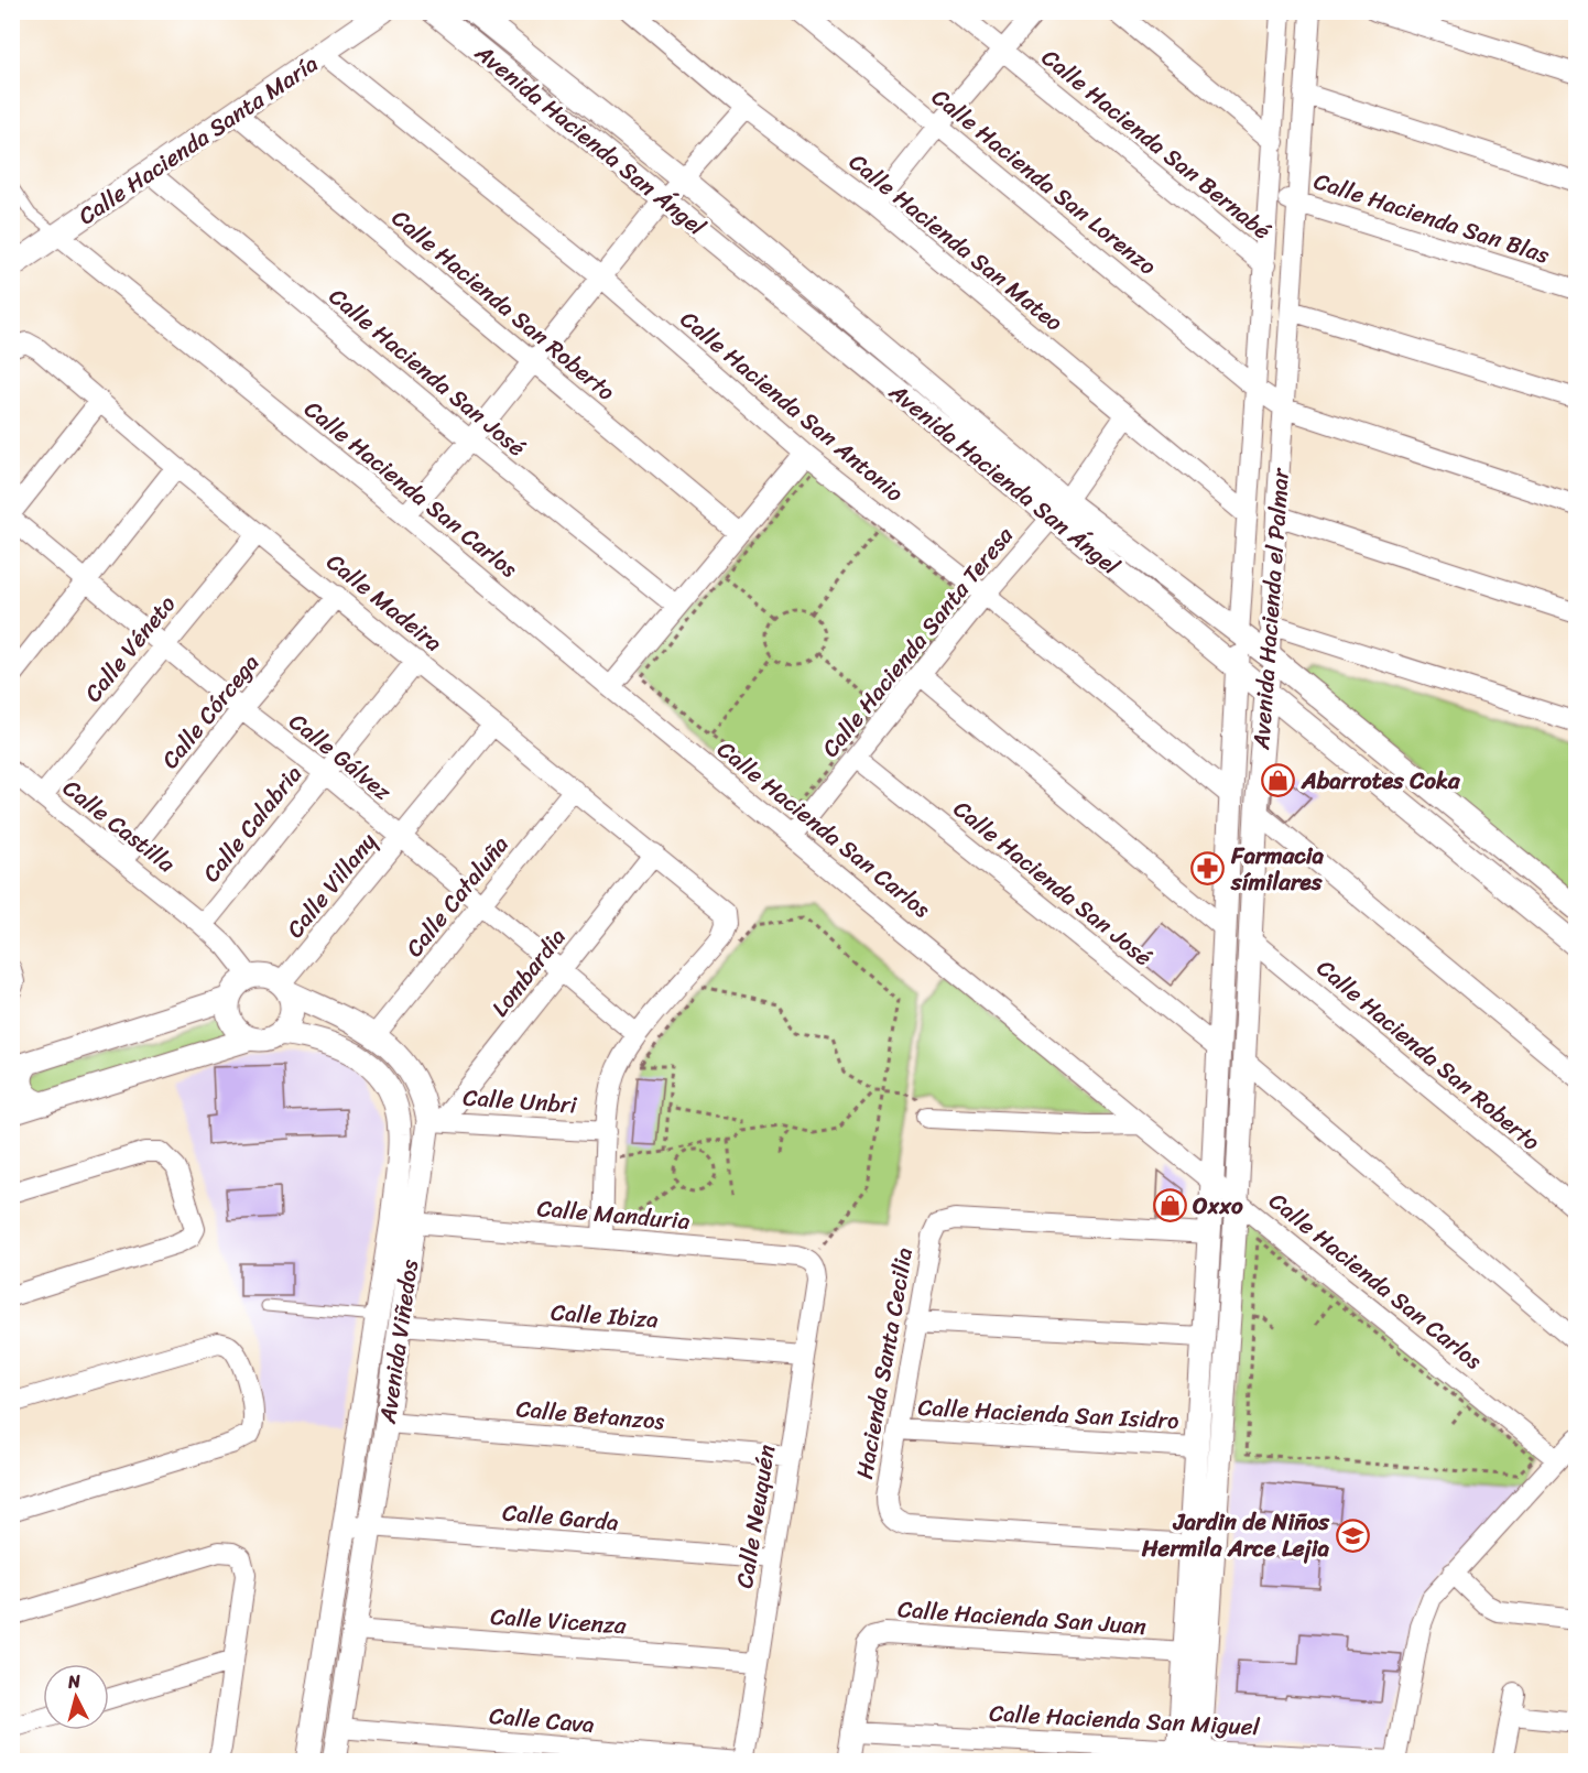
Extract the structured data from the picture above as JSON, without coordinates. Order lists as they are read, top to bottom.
{
  "streets": {
    "street": [
      "Calle Hacienda Santa María",
      "Avenida Hacienda San Ángel",
      "Calle Hacienda San Bernabé",
      "Calle Hacienda San Lorenzo",
      "Calle Hacienda San Blas",
      "Calle Hacienda San Mateo",
      "Calle Hacienda San Roberto",
      "Calle Hacienda San José",
      "Calle Hacienda San Antonio",
      "Calle Hacienda San Carlos",
      "Calle Madeira",
      "Avenida Hacienda el Palmar",
      "Calle Hacienda Santa Teresa",
      "Calle Véneto",
      "Calle Córcega",
      "Calle Gálvez",
      "Calle Calabria",
      "Calle Castilla",
      "Calle Villany",
      "Calle Cataluña",
      "Lombardia",
      "Calle Unbri",
      "Calle Manduria",
      "Calle Ibiza",
      "Avenida Viñedos",
      "Hacienda Santa Cecilia",
      "Calle Hacienda San Isidro",
      "Calle Betanzos",
      "Calle Neuquén",
      "Calle Garda",
      "Calle Hacienda San Juan",
      "Calle Vicenza",
      "Calle Cava",
      "Calle Hacienda San Miguel"
    ]
  },
  "crossings": [
    ["Calle Hacienda Santa María", "Calle Hacienda San Roberto"],
    ["Calle Hacienda Santa María", "Calle Hacienda San José"],
    ["Calle Hacienda Santa María", "Calle Hacienda San Antonio"],
    ["Calle Hacienda Santa María", "Calle Hacienda San Carlos"],
    ["Avenida Hacienda San Ángel", "Avenida Hacienda el Palmar"],
    ["Avenida Hacienda San Ángel", "Calle Hacienda Santa Teresa"],
    ["Calle Hacienda San Bernabé", "Avenida Hacienda el Palmar"],
    ["Calle Hacienda San Lorenzo", "Avenida Hacienda el Palmar"],
    ["Calle Hacienda San Blas", "Avenida Hacienda el Palmar"],
    ["Calle Hacienda San Mateo", "Avenida Hacienda el Palmar"],
    ["Calle Hacienda San Mateo", "Calle Hacienda Santa Teresa"],
    ["Calle Hacienda San Roberto", "Avenida Hacienda el Palmar"],
    ["Calle Hacienda San José", "Avenida Hacienda el Palmar"],
    ["Calle Hacienda San José", "Calle Hacienda Santa Teresa"],
    ["Calle Hacienda San Antonio", "Avenida Hacienda el Palmar"],
    ["Calle Hacienda San Antonio", "Calle Hacienda Santa Teresa"],
    ["Calle Hacienda San Carlos", "Avenida Hacienda el Palmar"],
    ["Calle Hacienda San Carlos", "Calle Hacienda Santa Teresa"],
    ["Calle Madeira", "Calle Véneto"],
    ["Calle Madeira", "Calle Córcega"],
    ["Calle Madeira", "Calle Gálvez"],
    ["Calle Madeira", "Calle Calabria"],
    ["Calle Madeira", "Calle Villany"],
    ["Calle Madeira", "Calle Cataluña"],
    ["Calle Madeira", "Lombardia"],
    ["Avenida Hacienda el Palmar", "Hacienda Santa Cecilia"],
    ["Avenida Hacienda el Palmar", "Calle Hacienda San Isidro"],
    ["Avenida Hacienda el Palmar", "Calle Hacienda San Juan"],
    ["Avenida Hacienda el Palmar", "Calle Hacienda San Miguel"],
    ["Calle Véneto", "Calle Gálvez"],
    ["Calle Véneto", "Calle Castilla"],
    ["Calle Córcega", "Calle Gálvez"],
    ["Calle Córcega", "Calle Castilla"],
    ["Calle Gálvez", "Calle Calabria"],
    ["Calle Gálvez", "Calle Villany"],
    ["Calle Gálvez", "Calle Cataluña"],
    ["Calle Gálvez", "Lombardia"],
    ["Calle Calabria", "Calle Castilla"],
    ["Calle Castilla", "Calle Villany"],
    ["Calle Castilla", "Avenida Viñedos"],
    ["Calle Villany", "Avenida Viñedos"],
    ["Calle Cataluña", "Avenida Viñedos"],
    ["Lombardia", "Calle Unbri"],
    ["Lombardia", "Avenida Viñedos"],
    ["Calle Unbri", "Avenida Viñedos"],
    ["Calle Manduria", "Avenida Viñedos"],
    ["Calle Manduria", "Calle Neuquén"],
    ["Calle Ibiza", "Avenida Viñedos"],
    ["Calle Ibiza", "Calle Neuquén"],
    ["Avenida Viñedos", "Calle Betanzos"],
    ["Avenida Viñedos", "Calle Garda"],
    ["Avenida Viñedos", "Calle Vicenza"],
    ["Avenida Viñedos", "Calle Cava"],
    ["Hacienda Santa Cecilia", "Calle Hacienda San Isidro"],
    ["Calle Betanzos", "Calle Neuquén"],
    ["Calle Neuquén", "Calle Garda"],
    ["Calle Neuquén", "Calle Vicenza"],
    ["Calle Neuquén", "Calle Cava"],
    ["Calle Hacienda San Juan", "Calle Hacienda San Miguel"]
  ],
  "places": {
    "shop": ["Abarrotes Coka", "Oxxo"],
    "pharmacy": ["Farmacia símilares"],
    "school or university": ["Jardin de Niños Hermila Arce Lejia"]
  },
  "north": "top"
}
